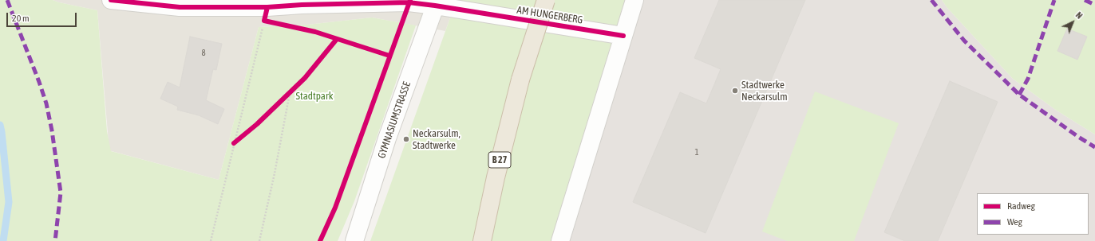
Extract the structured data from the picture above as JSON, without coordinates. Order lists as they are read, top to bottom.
{
  "streets": {
    "highway": ["B 27"],
    "street": ["AM HUNGERBERG", "GYMNASIUMSTRASSE"]
  },
  "crossings": [
    ["AM HUNGERBERG", "GYMNASIUMSTRASSE"]
  ],
  "parks": ["Stadtpark"],
  "places": ["Stadtwerke Neckarsulm", "Neckarsulm, Stadtwerke"],
  "house_numbers": ["8", "1"],
  "legend": ["Radweg", "Weg"],
  "scale_bar": "20 m",
  "north": "top right"
}
